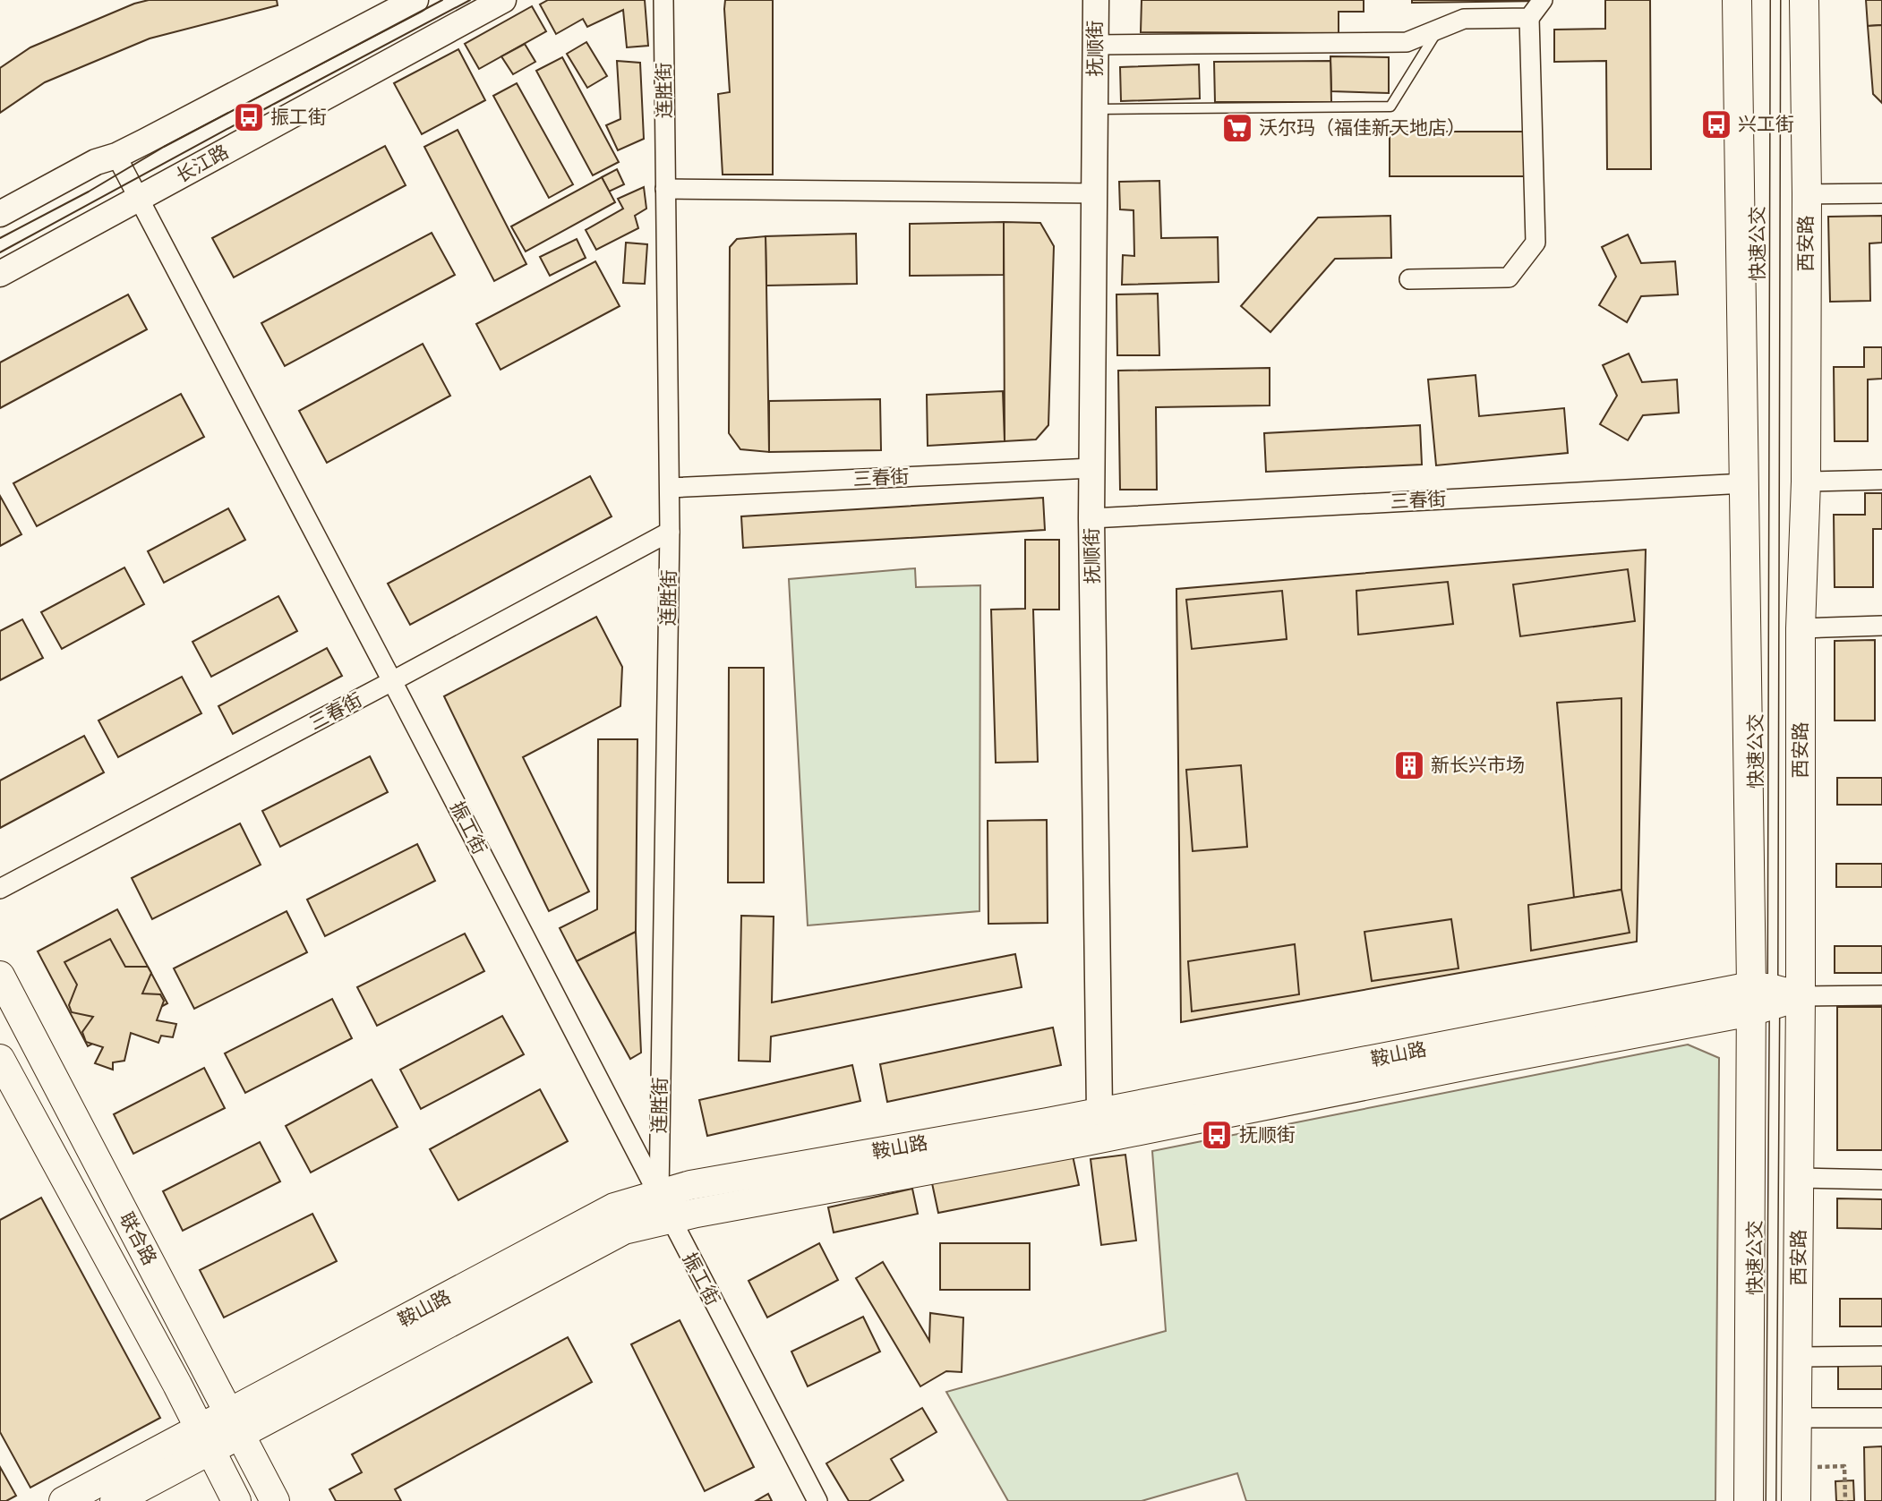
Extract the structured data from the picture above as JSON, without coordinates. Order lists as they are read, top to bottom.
{
  "streets": {
    "main road": ["西安路", "鞍山路", "联合路"],
    "street": [
      "抚顺街",
      "连胜街",
      "长江路",
      "三春街",
      "振工街"
    ],
    "lane": ["快速公交"]
  },
  "crossings": [
    ["抚顺街", "三春街"],
    ["抚顺街", "鞍山路"],
    ["连胜街", "三春街"],
    ["连胜街", "振工街"],
    ["连胜街", "鞍山路"],
    ["长江路", "振工街"],
    ["快速公交", "西安路"],
    ["快速公交", "鞍山路"],
    ["西安路", "三春街"],
    ["西安路", "鞍山路"],
    ["三春街", "振工街"],
    ["振工街", "鞍山路"],
    ["鞍山路", "联合路"]
  ],
  "places": {
    "bus stop": ["振工街", "兴工街", "抚顺街"],
    "supermarket": ["沃尔玛（福佳新天地店）"],
    "building": ["新长兴市场"]
  }
}
